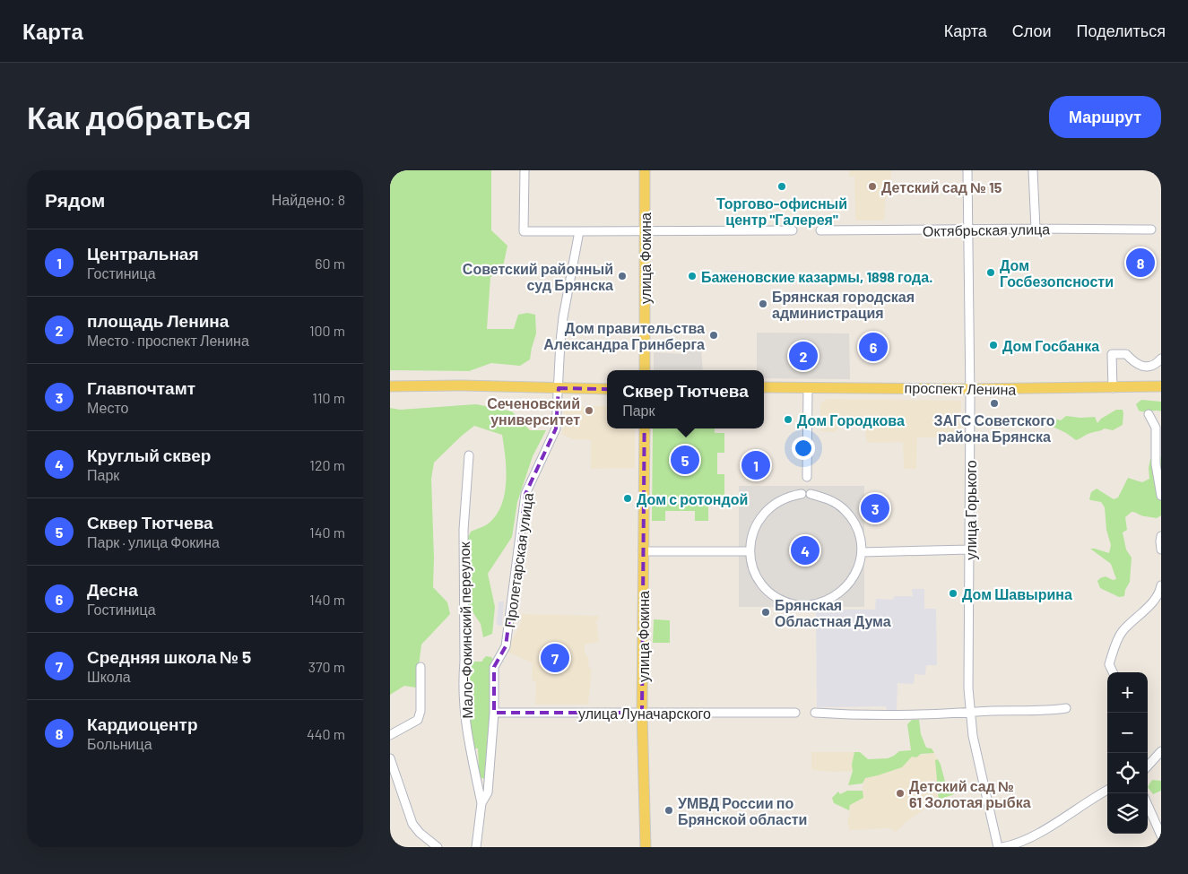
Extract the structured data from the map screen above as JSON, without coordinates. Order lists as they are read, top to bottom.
{
  "streets": {
    "main road": ["улица Фокина", "проспект Ленина"],
    "street": [
      "Октябрьская улица",
      "улица Горького",
      "Пролетарская улица",
      "Мало-Фокинский переулок",
      "улица Луначарского"
    ]
  },
  "crossings": [
    ["Октябрьская улица", "улица Горького"],
    ["улица Фокина", "улица Луначарского"],
    ["проспект Ленина", "улица Горького"],
    ["Пролетарская улица", "Мало-Фокинский переулок"],
    ["Пролетарская улица", "улица Луначарского"]
  ],
  "places": [
    "Торгово-офисный центр \"Галерея\"",
    "Детский сад № 15",
    "Дом Госбезопсности",
    "Советский районный суд Брянска",
    "Баженовские казармы, 1898 года.",
    "Брянская городская администрация",
    "Дом правительства Александра Гринберга",
    "Дом Госбанка",
    "ЗАГС Советского района Брянска",
    "Сеченовский университет",
    "Дом Городкова",
    "Дом с ротондой",
    "Дом Шавырина",
    "Брянская Областная Дума",
    "Детский сад № 61 Золотая рыбка",
    "УМВД России по Брянской области"
  ],
  "page": {
    "header": "Карта",
    "nav": ["Карта", "Слои", "Поделиться"],
    "buttons": "Маршрут",
    "title": "Как добраться",
    "heading": ["Рядом", "Найдено: 8"],
    "list": [
      {
        "mark": "1",
        "name": "Центральная",
        "note": "Гостиница",
        "value": "60 m"
      },
      {
        "mark": "2",
        "name": "площадь Ленина",
        "note": "Место · проспект Ленина",
        "value": "100 m"
      },
      {
        "mark": "3",
        "name": "Главпочтамт",
        "note": "Место",
        "value": "110 m"
      },
      {
        "mark": "4",
        "name": "Круглый сквер",
        "note": "Парк",
        "value": "120 m"
      },
      {
        "mark": "5",
        "name": "Сквер Тютчева",
        "note": "Парк · улица Фокина",
        "value": "140 m"
      },
      {
        "mark": "6",
        "name": "Десна",
        "note": "Гостиница",
        "value": "140 m"
      },
      {
        "mark": "7",
        "name": "Средняя школа № 5",
        "note": "Школа",
        "value": "370 m"
      },
      {
        "mark": "8",
        "name": "Кардиоцентр",
        "note": "Больница",
        "value": "440 m"
      }
    ],
    "pins": [
      "8",
      "6",
      "2",
      "5",
      "1",
      "3",
      "4",
      "7"
    ],
    "popup": ["Сквер Тютчева", "Парк"],
    "map_buttons": ["+", "−"]
  }
}
